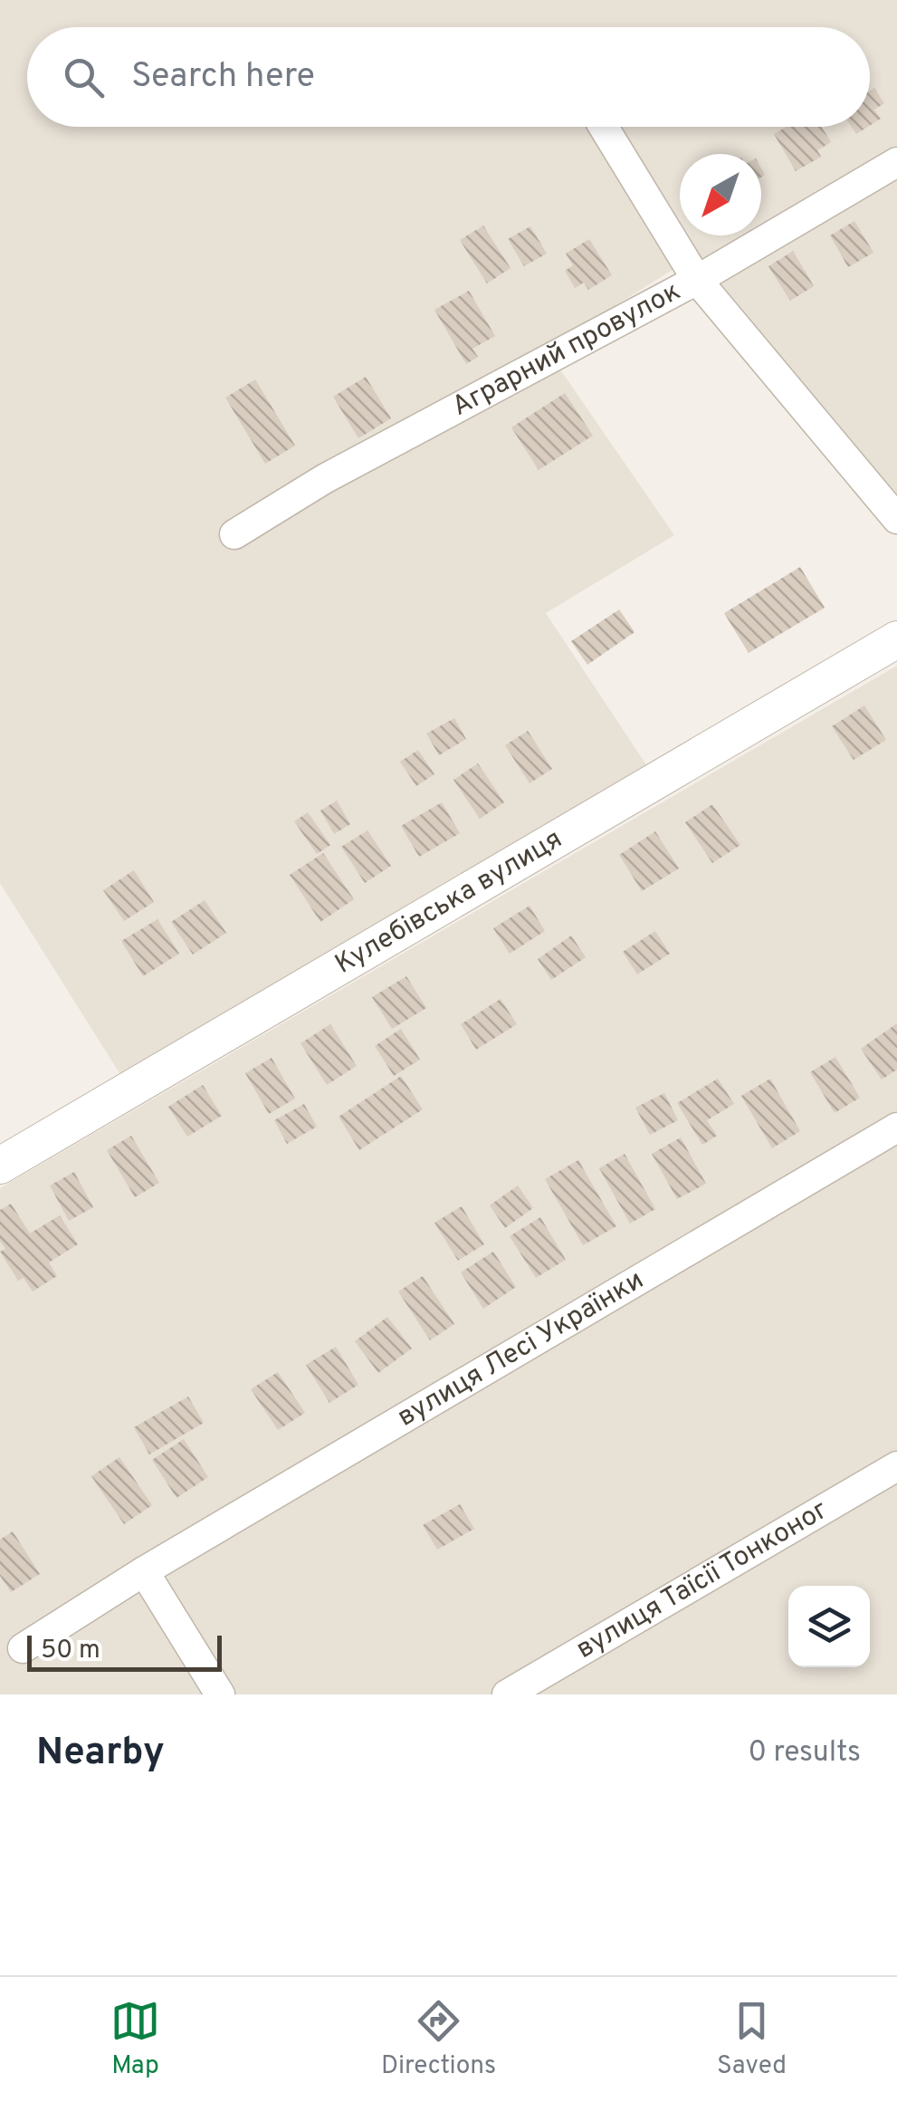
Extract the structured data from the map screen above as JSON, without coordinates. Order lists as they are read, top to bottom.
{
  "streets": {
    "street": [
      "Аграрний провулок",
      "Кулебівська вулиця",
      "вулиця Лесі Українки",
      "вулиця Таїсії Тонконог"
    ]
  },
  "scale_bar": "50 m",
  "north": "bottom left",
  "page": {
    "search": "Search here",
    "scale": "50 m",
    "heading": ["Nearby", "0 results"],
    "nav": ["Map", "Directions", "Saved"]
  }
}
